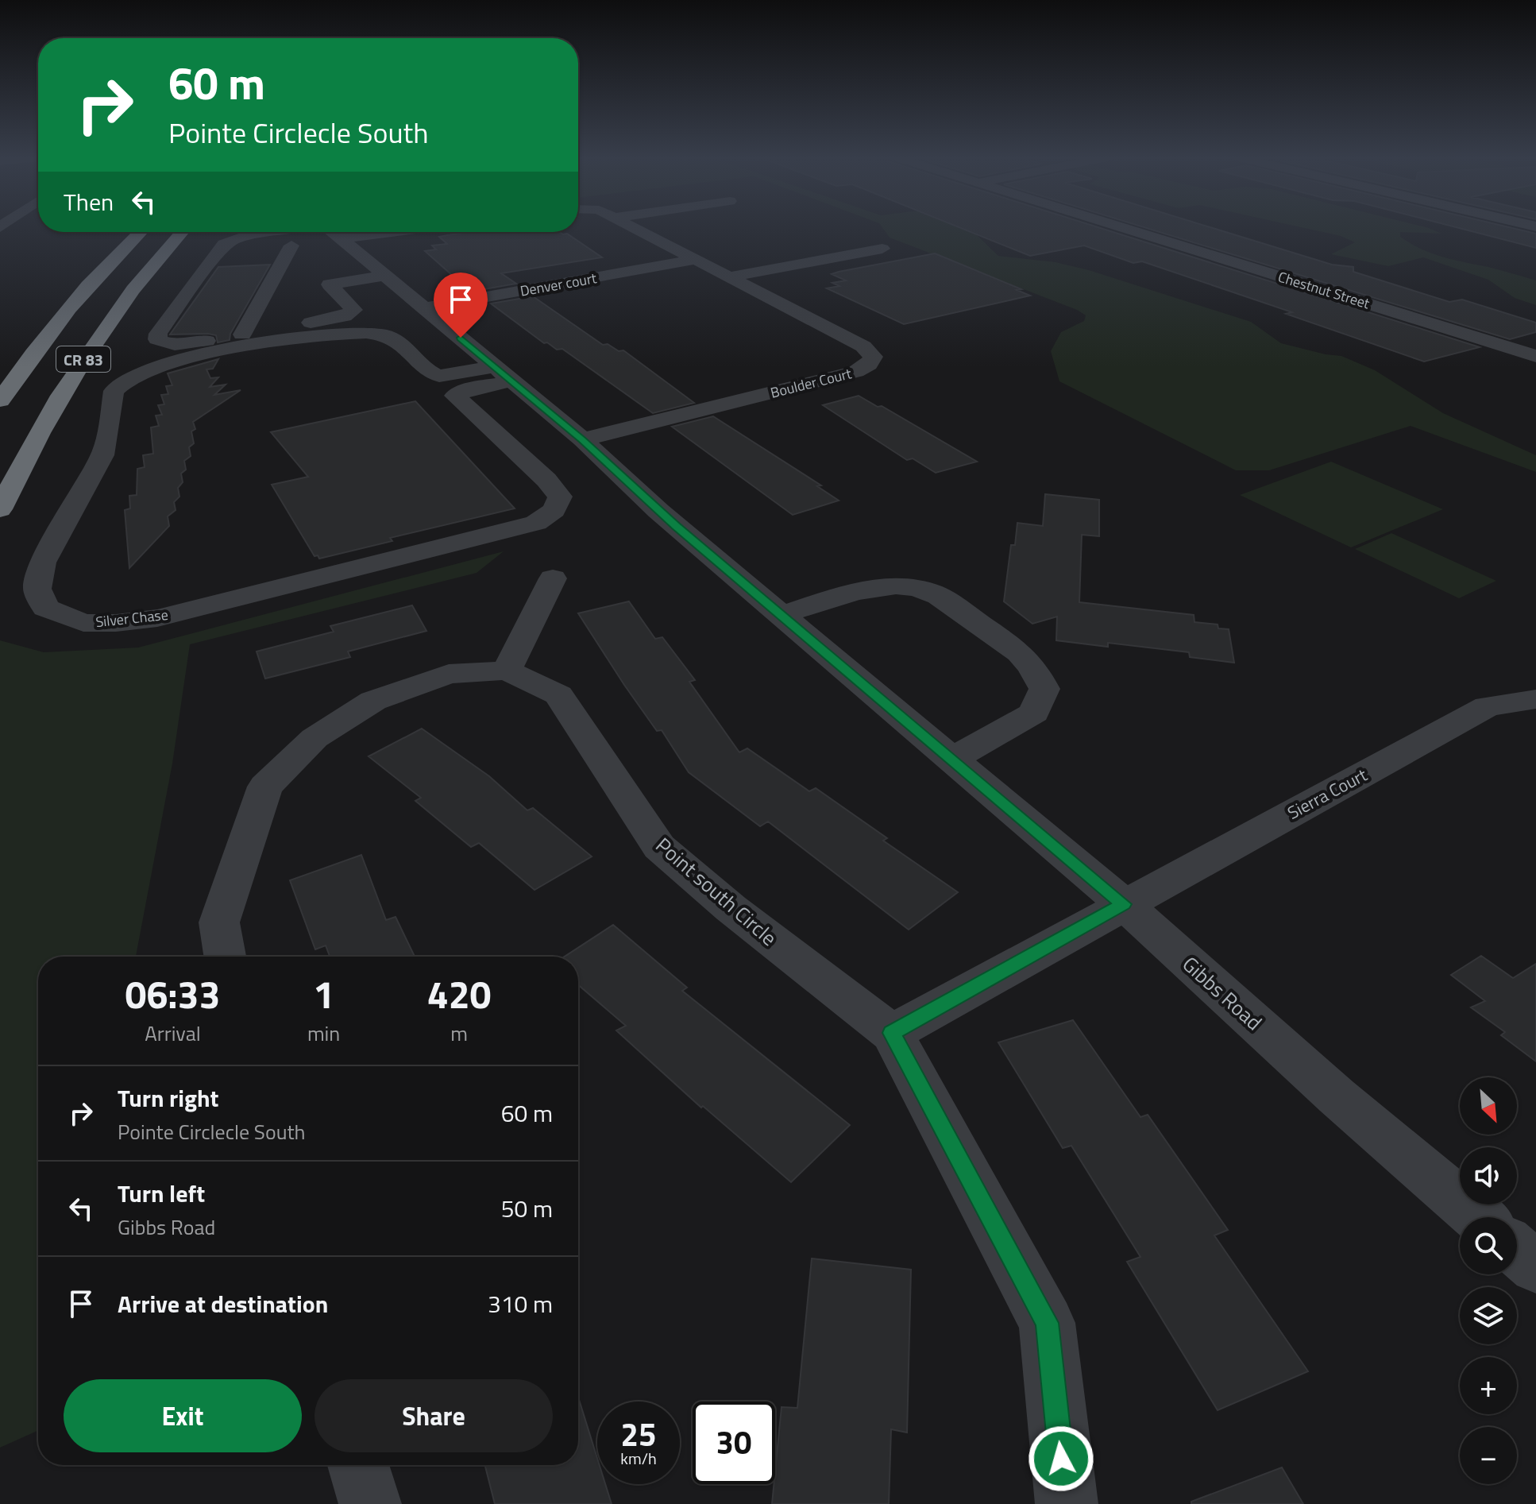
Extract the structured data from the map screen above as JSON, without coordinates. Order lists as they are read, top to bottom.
{
  "streets": {
    "highway": ["CR 83"],
    "street": [
      "Denver court",
      "Chestnut Street",
      "Boulder Court",
      "Silver Chase",
      "Sierra Court",
      "Point south Circle",
      "Gibbs Road"
    ]
  },
  "crossings": [
    ["Denver court", "Boulder Court"],
    ["Denver court", "Gibbs Road"],
    ["Boulder Court", "Gibbs Road"],
    ["Sierra Court", "Point south Circle"],
    ["Sierra Court", "Gibbs Road"]
  ],
  "north": "bottom right",
  "page": {
    "turn": ["60 m", "Pointe Circlecle South"],
    "then": "Then",
    "eta": [
      "06:33",
      "Arrival",
      "1",
      "min",
      "420",
      "m"
    ],
    "list": [
      {
        "name": "Turn right",
        "note": "Pointe Circlecle South",
        "value": "60 m"
      },
      {
        "name": "Turn left",
        "note": "Gibbs Road",
        "value": "50 m"
      },
      {
        "name": "Arrive at destination",
        "value": "310 m"
      }
    ],
    "map_buttons": ["+", "−"],
    "buttons": ["Exit", "Share"],
    "speed": "25 km/h",
    "limit": "30"
  }
}
